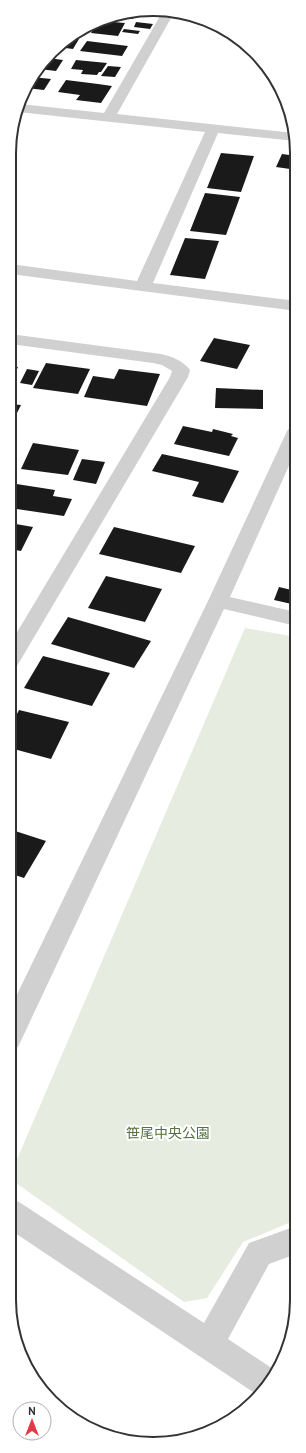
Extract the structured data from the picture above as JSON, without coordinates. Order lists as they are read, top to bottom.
{
  "parks": ["笹尾中央公園"],
  "north": "top"
}
